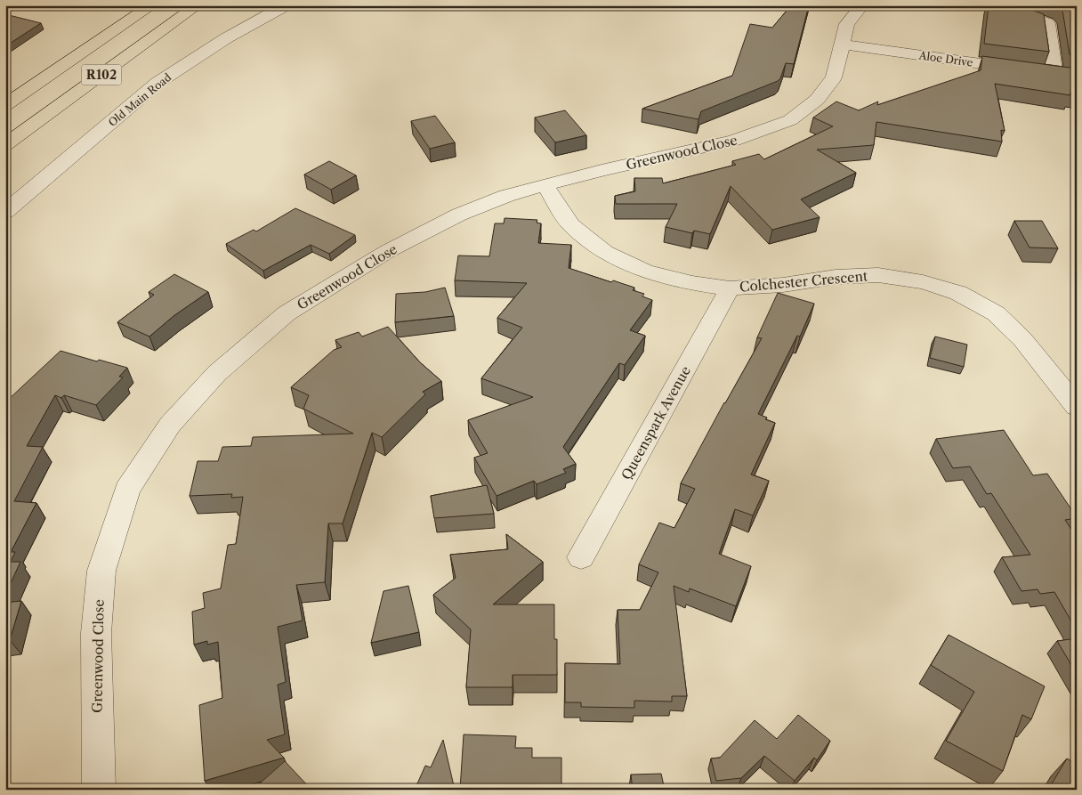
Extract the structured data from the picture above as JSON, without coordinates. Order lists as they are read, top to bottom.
{
  "streets": {
    "main road": ["R102"],
    "street": [
      "Aloe Drive",
      "Old Main Road",
      "Greenwood Close",
      "Colchester Crescent",
      "Queenspark Avenue"
    ]
  },
  "crossings": [
    ["Aloe Drive", "Greenwood Close"],
    ["Greenwood Close", "Colchester Crescent"],
    ["Colchester Crescent", "Queenspark Avenue"]
  ]
}
